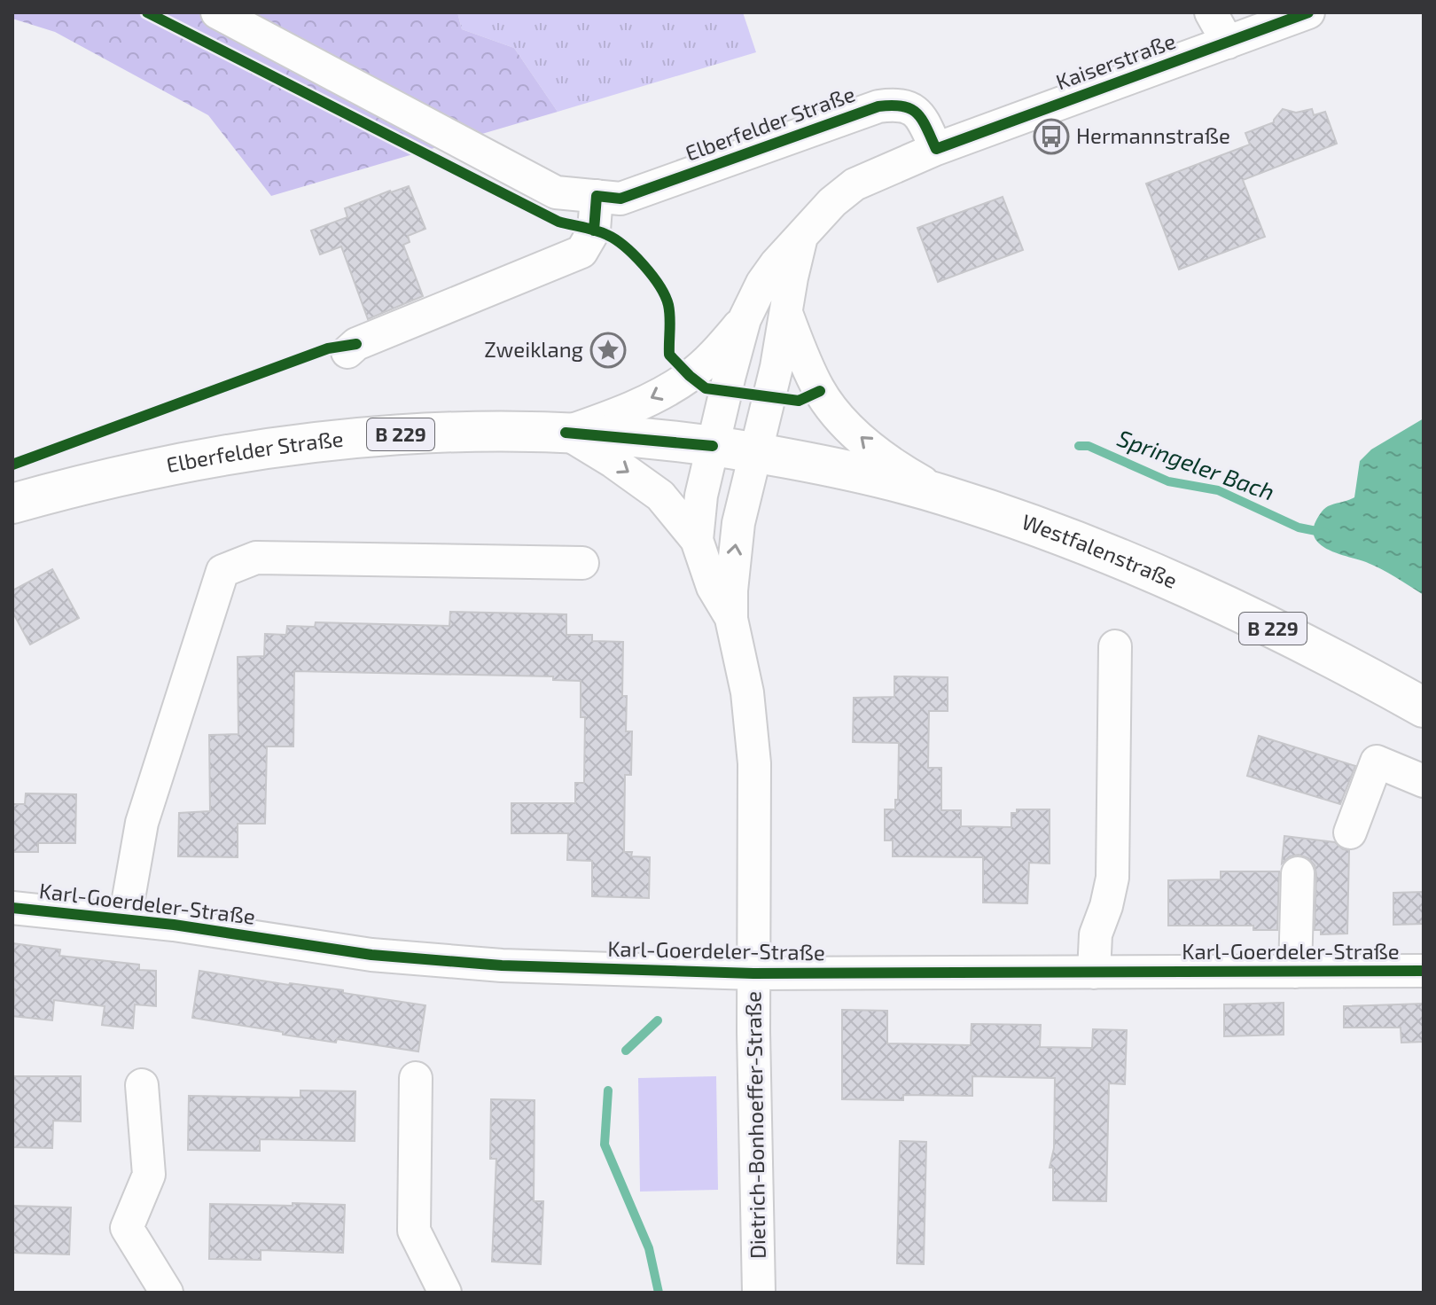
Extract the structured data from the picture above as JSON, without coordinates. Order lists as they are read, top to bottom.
{
  "streets": {
    "main road": ["Elberfelder Straße", "B 229", "Westfalenstraße"],
    "street": ["Kaiserstraße", "Karl-Goerdeler-Straße", "Dietrich-Bonhoeffer-Straße"]
  },
  "crossings": [
    ["Kaiserstraße", "Elberfelder Straße"],
    ["Kaiserstraße", "Westfalenstraße"],
    ["Kaiserstraße", "Dietrich-Bonhoeffer-Straße"],
    ["Elberfelder Straße", "Westfalenstraße"],
    ["Elberfelder Straße", "Dietrich-Bonhoeffer-Straße"],
    ["Westfalenstraße", "Dietrich-Bonhoeffer-Straße"],
    ["Karl-Goerdeler-Straße", "Dietrich-Bonhoeffer-Straße"]
  ],
  "water": ["Springeler Bach"],
  "places": {
    "bus stop": ["Hermannstraße"],
    "place": ["Zweiklang"]
  }
}
